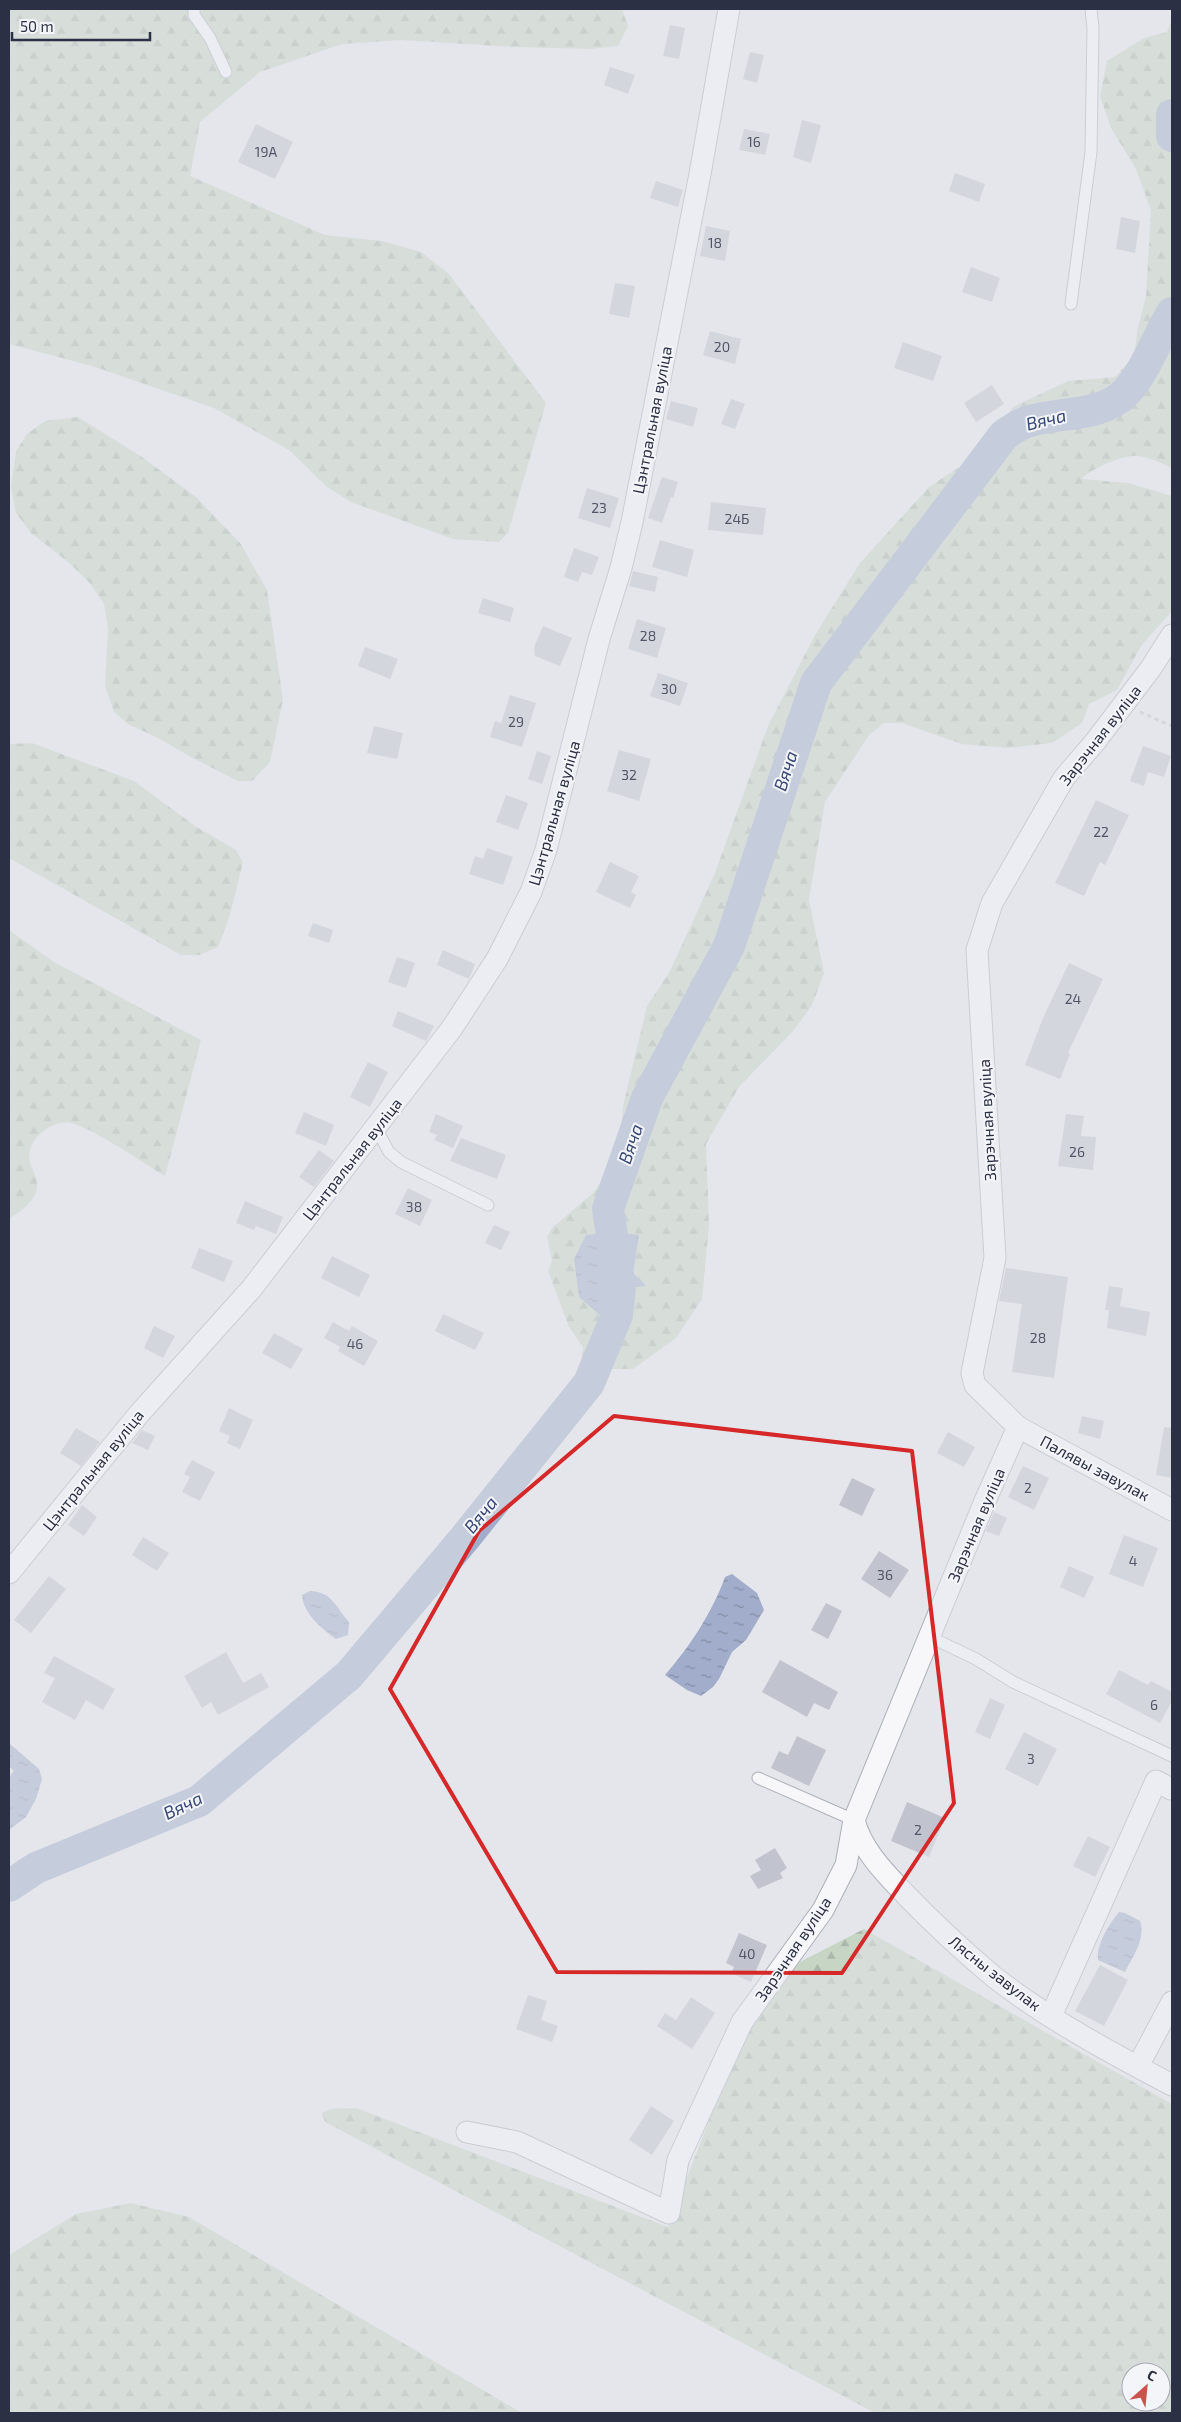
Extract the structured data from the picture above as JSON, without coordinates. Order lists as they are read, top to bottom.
{
  "streets": {
    "street": [
      "Цэнтральная вуліца",
      "Зарэчная вуліца",
      "Палявы завулак",
      "Лясны завулак"
    ]
  },
  "crossings": [
    ["Зарэчная вуліца", "Палявы завулак"],
    ["Зарэчная вуліца", "Лясны завулак"]
  ],
  "water": ["Вяча"],
  "house_numbers": [
    "16",
    "19А",
    "18",
    "20",
    "23",
    "24Б",
    "28",
    "30",
    "29",
    "32",
    "22",
    "24",
    "26",
    "38",
    "28",
    "46",
    "2",
    "4",
    "36",
    "6",
    "3",
    "2",
    "40"
  ],
  "scale_bar": "50 m",
  "north": "top right"
}
